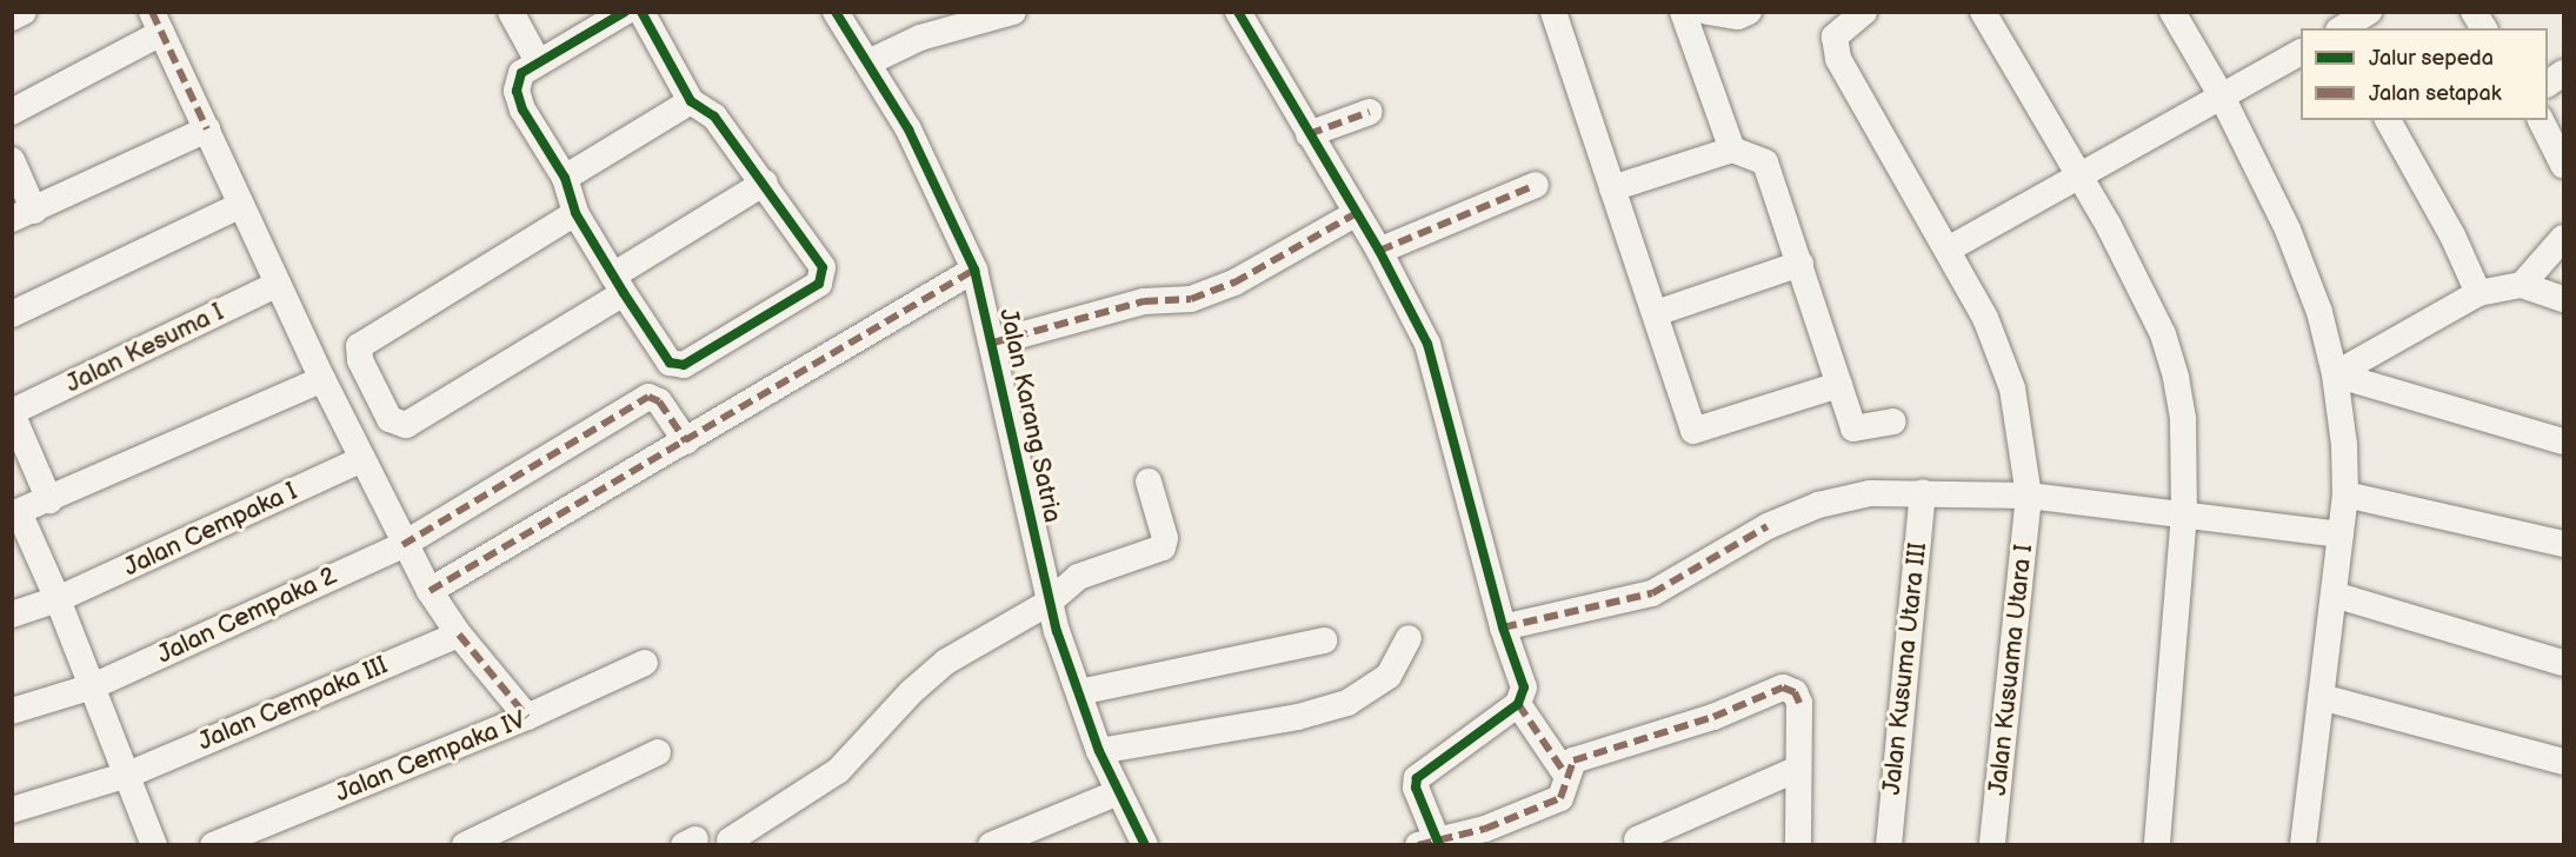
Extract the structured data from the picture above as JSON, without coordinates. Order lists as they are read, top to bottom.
{
  "streets": {
    "street": [
      "Jalan Kesuma I",
      "Jalan Karang Satria",
      "Jalan Cempaka I",
      "Jalan Cempaka 2",
      "Jalan Kusuma Utara III",
      "Jalan Kusuama Utara I",
      "Jalan Cempaka III",
      "Jalan Cempaka IV"
    ]
  },
  "legend": ["Jalur sepeda", "Jalan setapak"]
}
